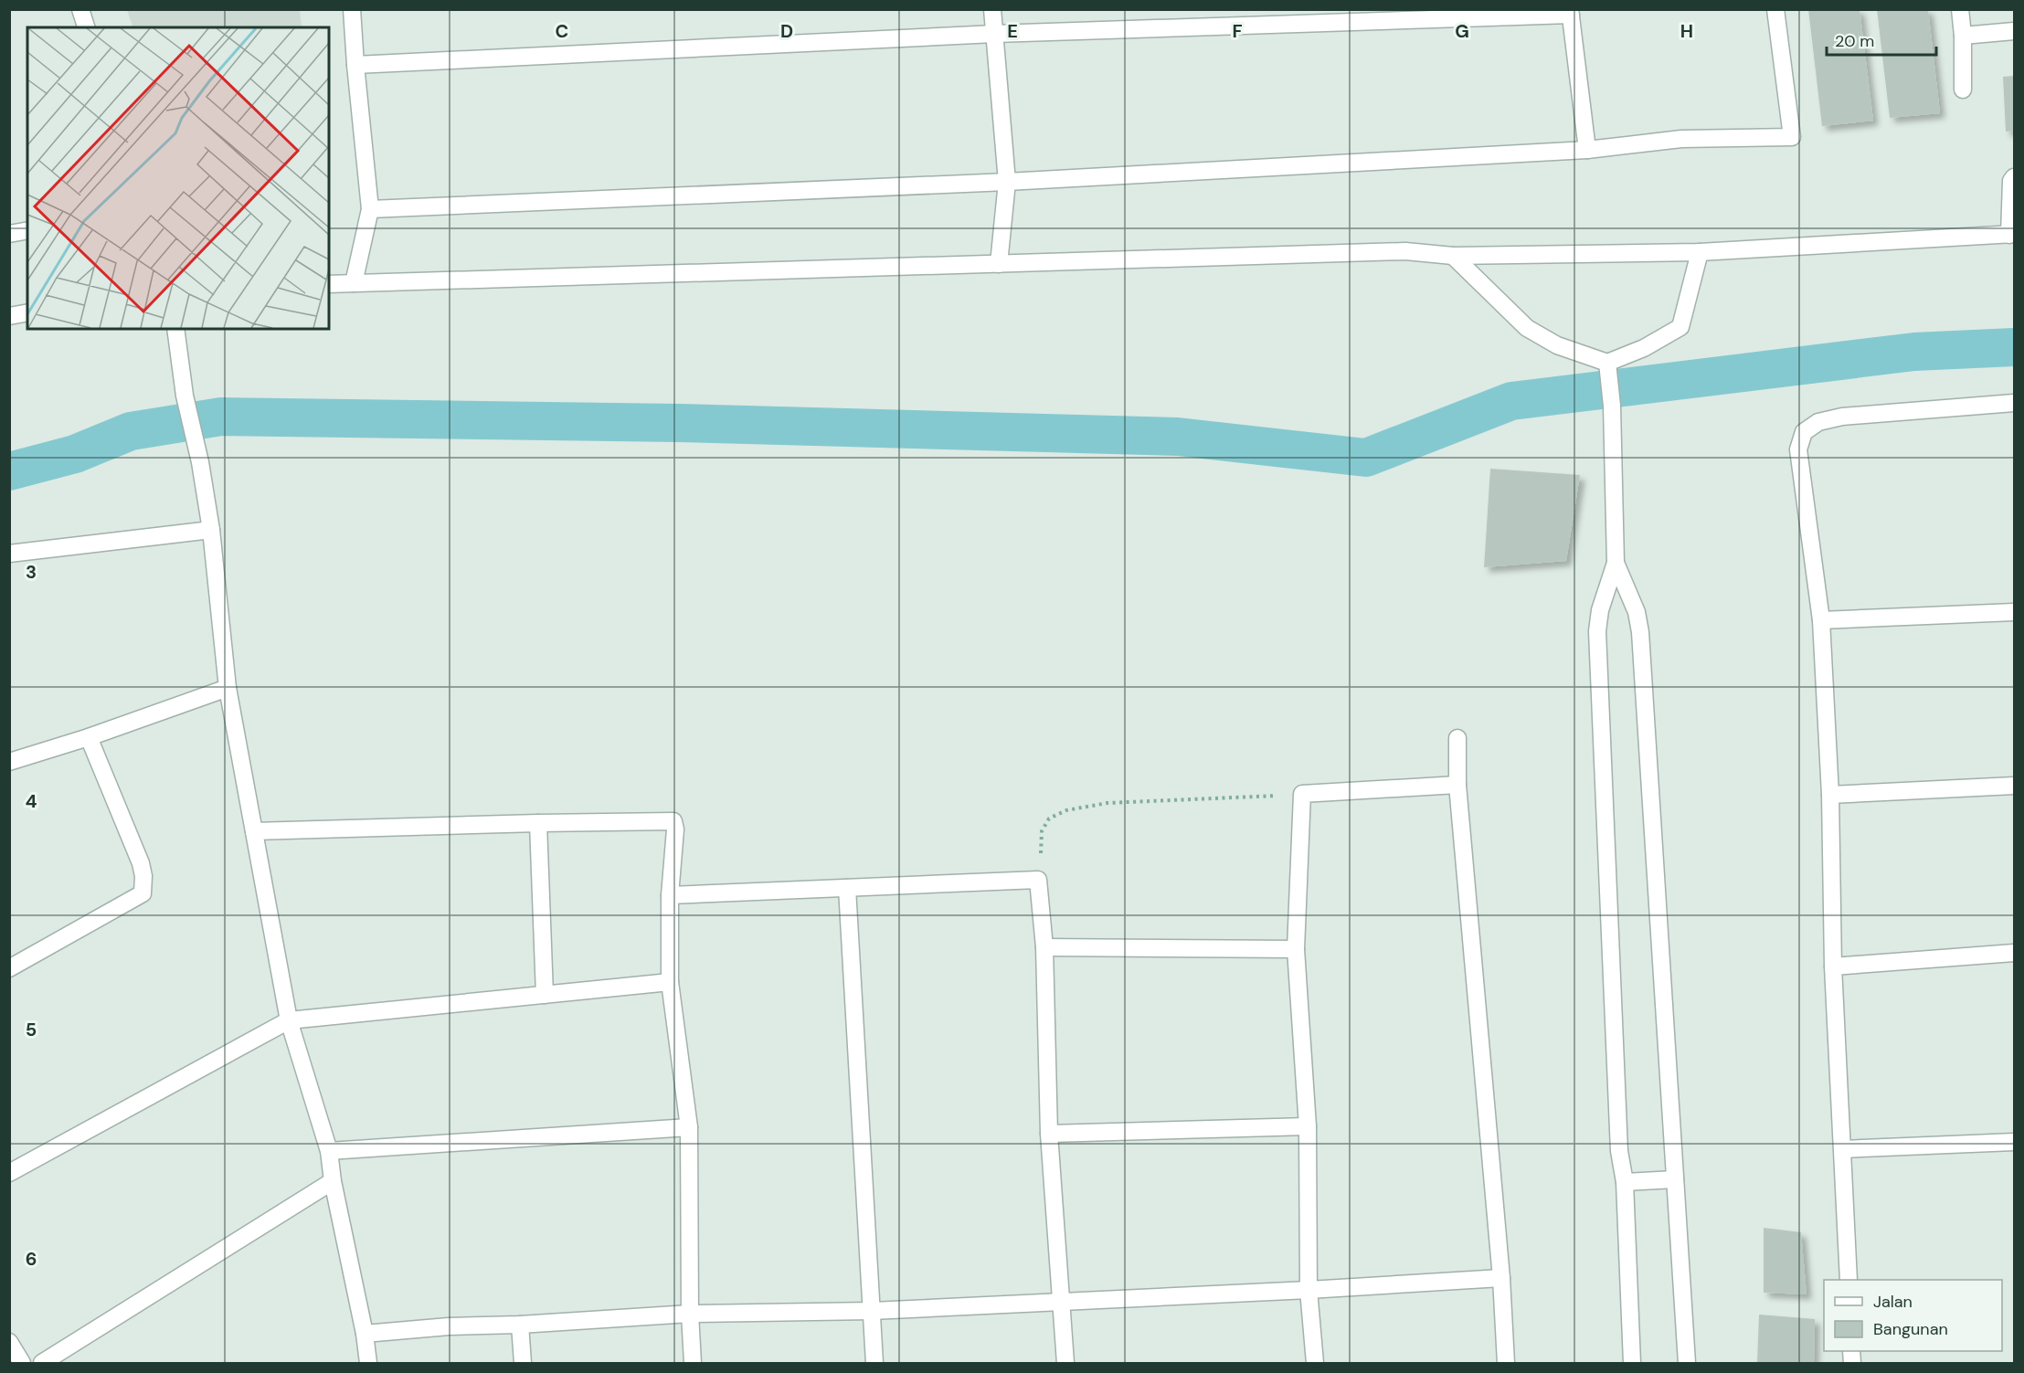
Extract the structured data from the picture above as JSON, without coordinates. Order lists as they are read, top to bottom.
{
  "legend": ["Jalan", "Bangunan"],
  "scale_bar": "20 m",
  "grid": {
    "columns": [
      "C",
      "D",
      "E",
      "F",
      "G",
      "H"
    ],
    "rows": [
      "3",
      "4",
      "5",
      "6"
    ]
  }
}
